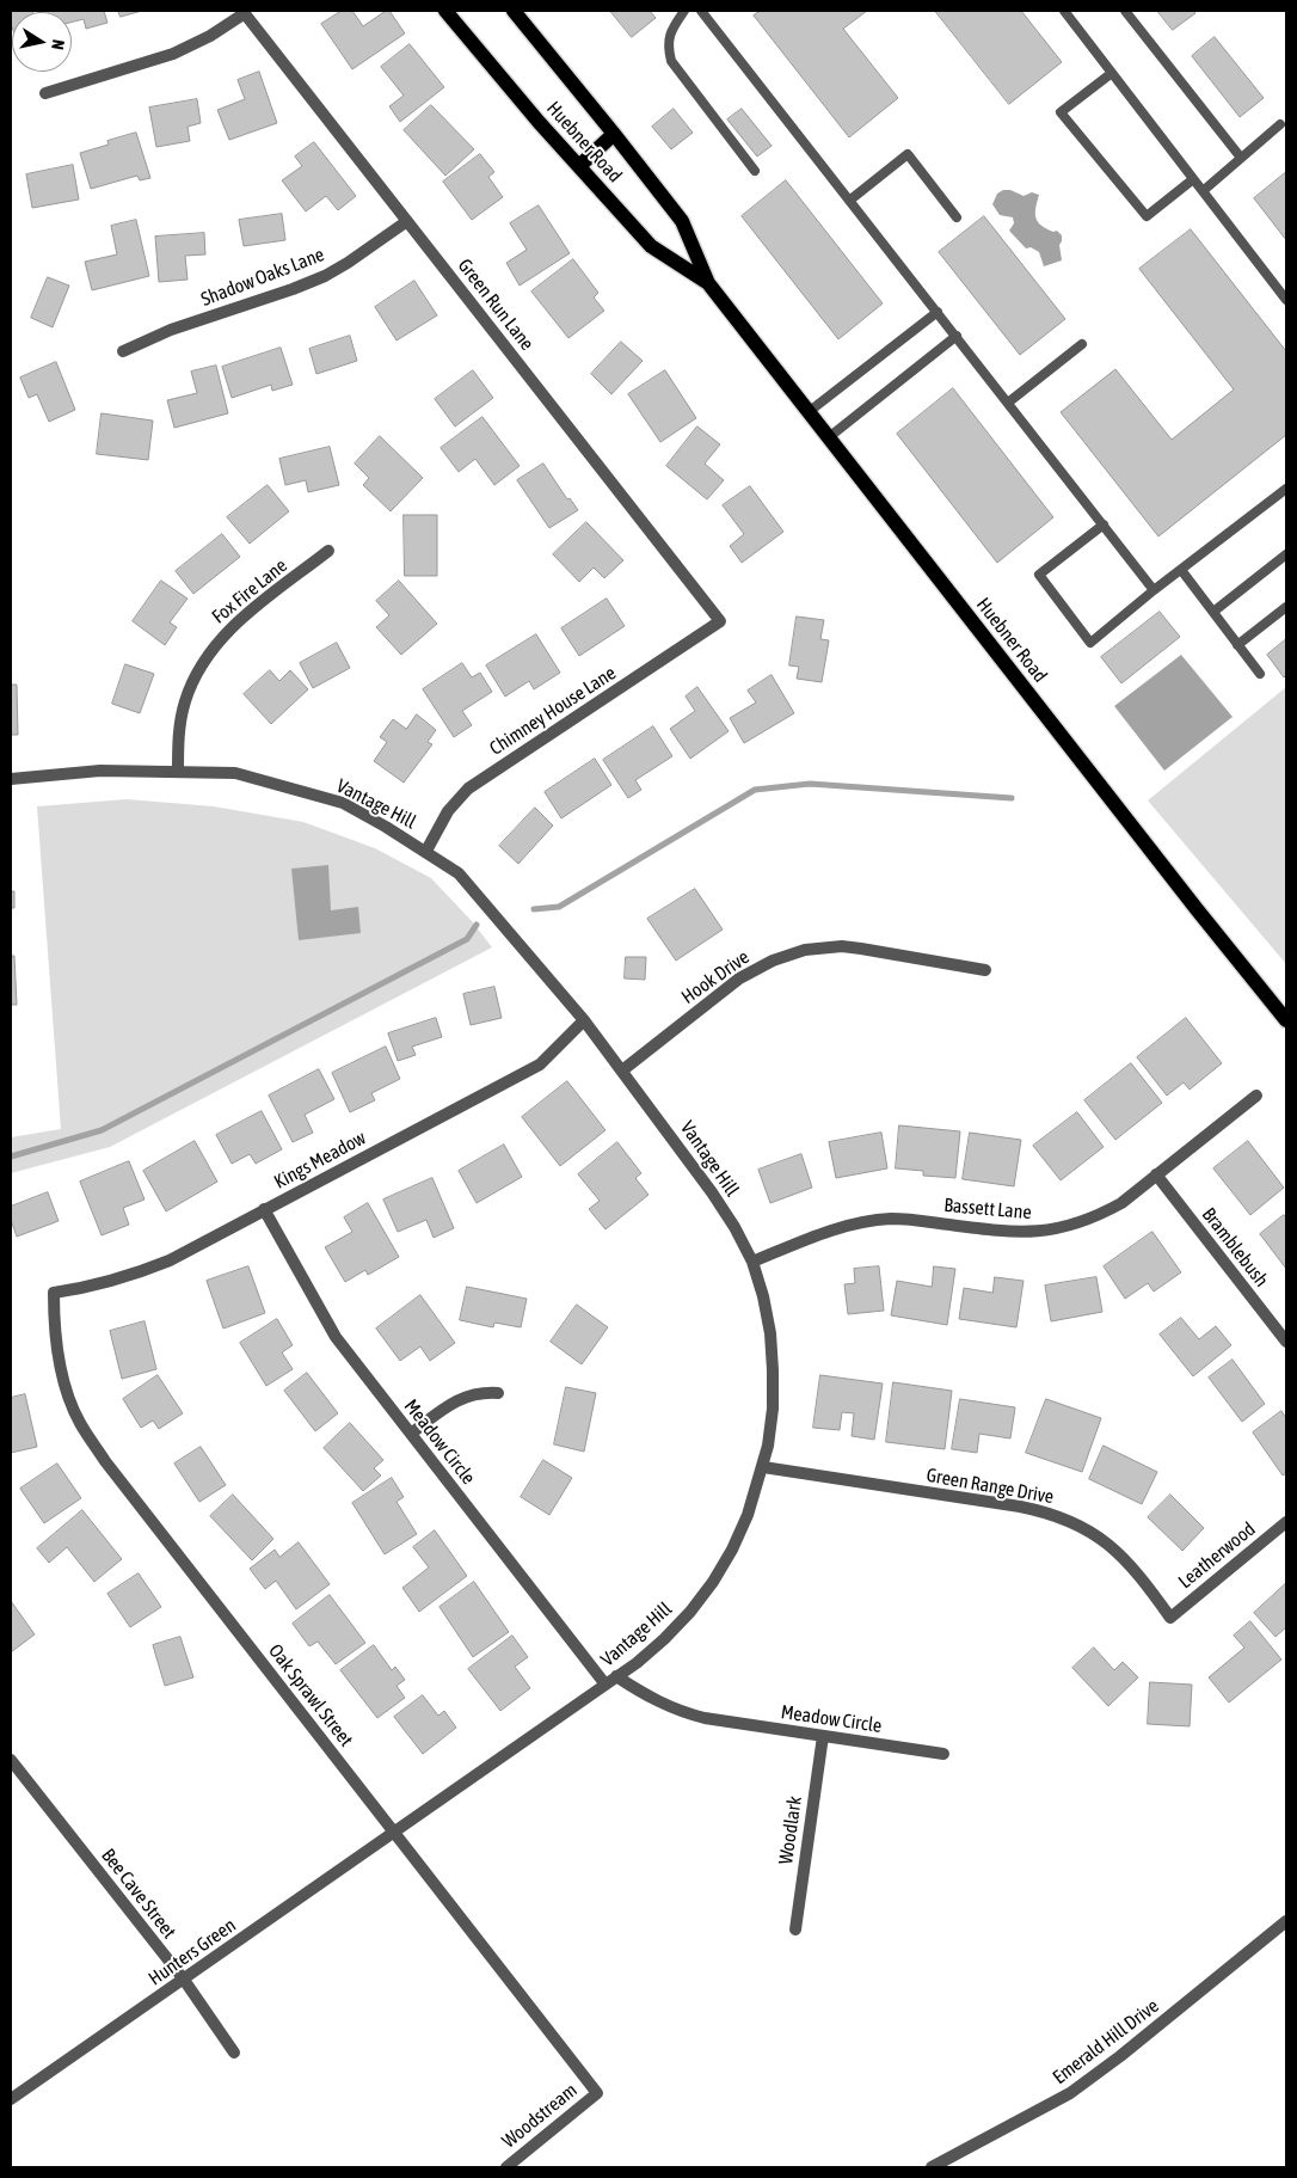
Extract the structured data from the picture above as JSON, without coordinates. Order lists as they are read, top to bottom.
{
  "streets": {
    "main road": ["Huebner Road"],
    "street": [
      "Shadow Oaks Lane",
      "Green Run Lane",
      "Fox Fire Lane",
      "Chimney House Lane",
      "Vantage Hill",
      "Hook Drive",
      "Kings Meadow",
      "Bassett Lane",
      "Bramblebush",
      "Meadow Circle",
      "Green Range Drive",
      "Leatherwood",
      "Oak Sprawl Street",
      "Woodlark",
      "Bee Cave Street",
      "Hunters Green",
      "Emerald Hill Drive",
      "Woodstream"
    ]
  },
  "crossings": [
    ["Shadow Oaks Lane", "Green Run Lane"],
    ["Green Run Lane", "Chimney House Lane"],
    ["Fox Fire Lane", "Vantage Hill"],
    ["Chimney House Lane", "Vantage Hill"],
    ["Vantage Hill", "Hook Drive"],
    ["Vantage Hill", "Kings Meadow"],
    ["Vantage Hill", "Bassett Lane"],
    ["Vantage Hill", "Meadow Circle"],
    ["Vantage Hill", "Green Range Drive"],
    ["Vantage Hill", "Oak Sprawl Street"],
    ["Vantage Hill", "Hunters Green"],
    ["Kings Meadow", "Meadow Circle"],
    ["Kings Meadow", "Oak Sprawl Street"],
    ["Bassett Lane", "Bramblebush"],
    ["Meadow Circle", "Woodlark"],
    ["Green Range Drive", "Leatherwood"],
    ["Oak Sprawl Street", "Hunters Green"],
    ["Oak Sprawl Street", "Woodstream"],
    ["Bee Cave Street", "Hunters Green"]
  ],
  "north": "right"
}
